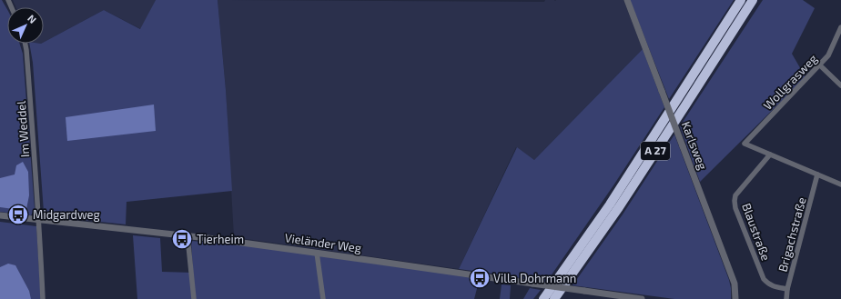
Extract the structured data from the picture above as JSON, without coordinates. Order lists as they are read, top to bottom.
{
  "streets": {
    "highway": ["A 27"],
    "street": [
      "Wollgrasweg",
      "Im Weddel",
      "Karlsweg",
      "Blaustraße",
      "Brigachstraße",
      "Vieländer Weg"
    ]
  },
  "crossings": [
    ["Wollgrasweg", "Blaustraße"],
    ["Im Weddel", "Vieländer Weg"],
    ["Blaustraße", "Brigachstraße"]
  ],
  "places": {
    "bus stop": ["Midgardweg", "Tierheim", "Villa Dohrmann"]
  },
  "north": "top right"
}
